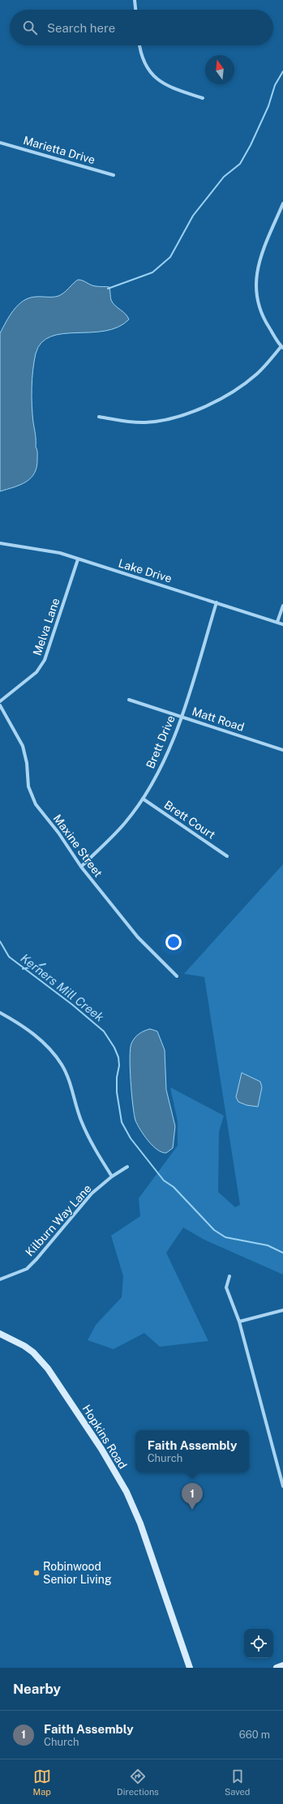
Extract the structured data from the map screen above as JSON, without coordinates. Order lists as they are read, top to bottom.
{
  "streets": {
    "main road": ["Hopkins Road"],
    "street": [
      "Marietta Drive",
      "Lake Drive",
      "Melva Lane",
      "Matt Road",
      "Brett Drive",
      "Brett Court",
      "Maxine Street",
      "Kilburn Way Lane"
    ]
  },
  "crossings": [
    ["Lake Drive", "Melva Lane"],
    ["Lake Drive", "Brett Drive"],
    ["Matt Road", "Brett Drive"],
    ["Brett Drive", "Brett Court"],
    ["Brett Drive", "Maxine Street"]
  ],
  "water": ["Kerners Mill Creek"],
  "places": ["Robinwood Senior Living"],
  "north": "top",
  "page": {
    "search": "Search here",
    "popup": ["Faith Assembly", "Church"],
    "pins": "1",
    "heading": "Nearby",
    "list": [
      {
        "mark": "1",
        "name": "Faith Assembly",
        "note": "Church",
        "value": "660 m"
      }
    ],
    "nav": ["Map", "Directions", "Saved"]
  }
}
